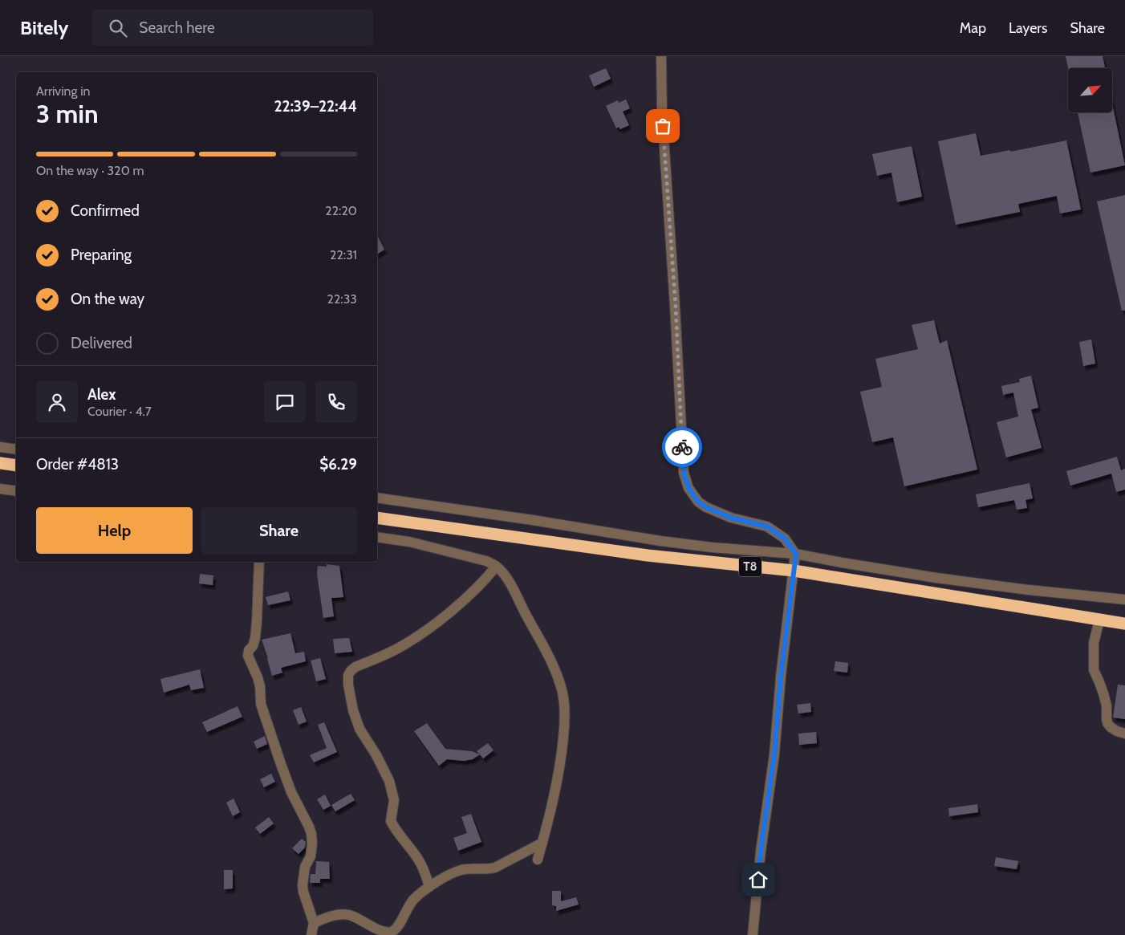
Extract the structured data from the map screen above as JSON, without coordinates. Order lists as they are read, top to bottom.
{
  "streets": {
    "highway": ["T8"]
  },
  "north": "top right",
  "page": {
    "header": "Bitely",
    "search": "Search here",
    "nav": ["Map", "Layers", "Share"],
    "heading": ["3 min", "Arriving in", "22:39–22:44"],
    "panel": [
      "Alex",
      "Courier · 4.7",
      "Order #4813",
      "$6.29"
    ],
    "bar": "On the way · 320 m",
    "list": [
      ["Confirmed", "22:20"],
      ["Preparing", "22:31"],
      ["On the way", "22:33"],
      "Delivered"
    ],
    "buttons": ["Help", "Share"]
  }
}
